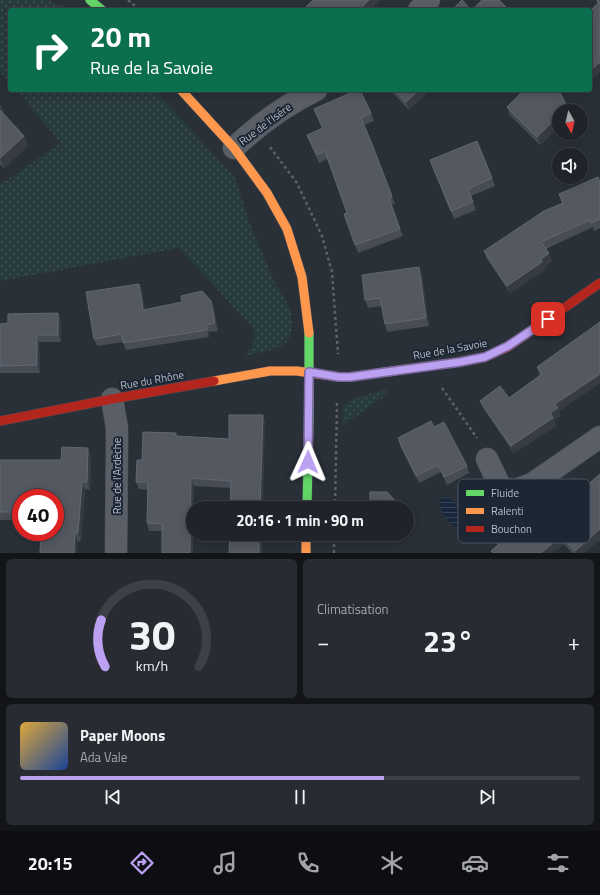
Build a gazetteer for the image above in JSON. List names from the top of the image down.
{
  "streets": {
    "street": [
      "Rue de l'Isére",
      "Rue de la Savoie",
      "Rue du Rhône",
      "Rue de l'Ardêche"
    ]
  },
  "crossings": [
    ["Rue de la Savoie", "Rue du Rhône"],
    ["Rue du Rhône", "Rue de l'Ardêche"]
  ],
  "legend": ["Fluide", "Ralenti", "Bouchon"],
  "north": "bottom",
  "page": {
    "turn": ["20 m", "Rue de la Savoie"],
    "limit": "40",
    "trip": "20:16 · 1 min · 90 m",
    "tile": "Climatisation",
    "heat": ["−", "23°", "+"],
    "song": ["Paper Moons", "Ada Vale"],
    "tabs": "20:15",
    "gauge": ["30", "km/h"]
  }
}
